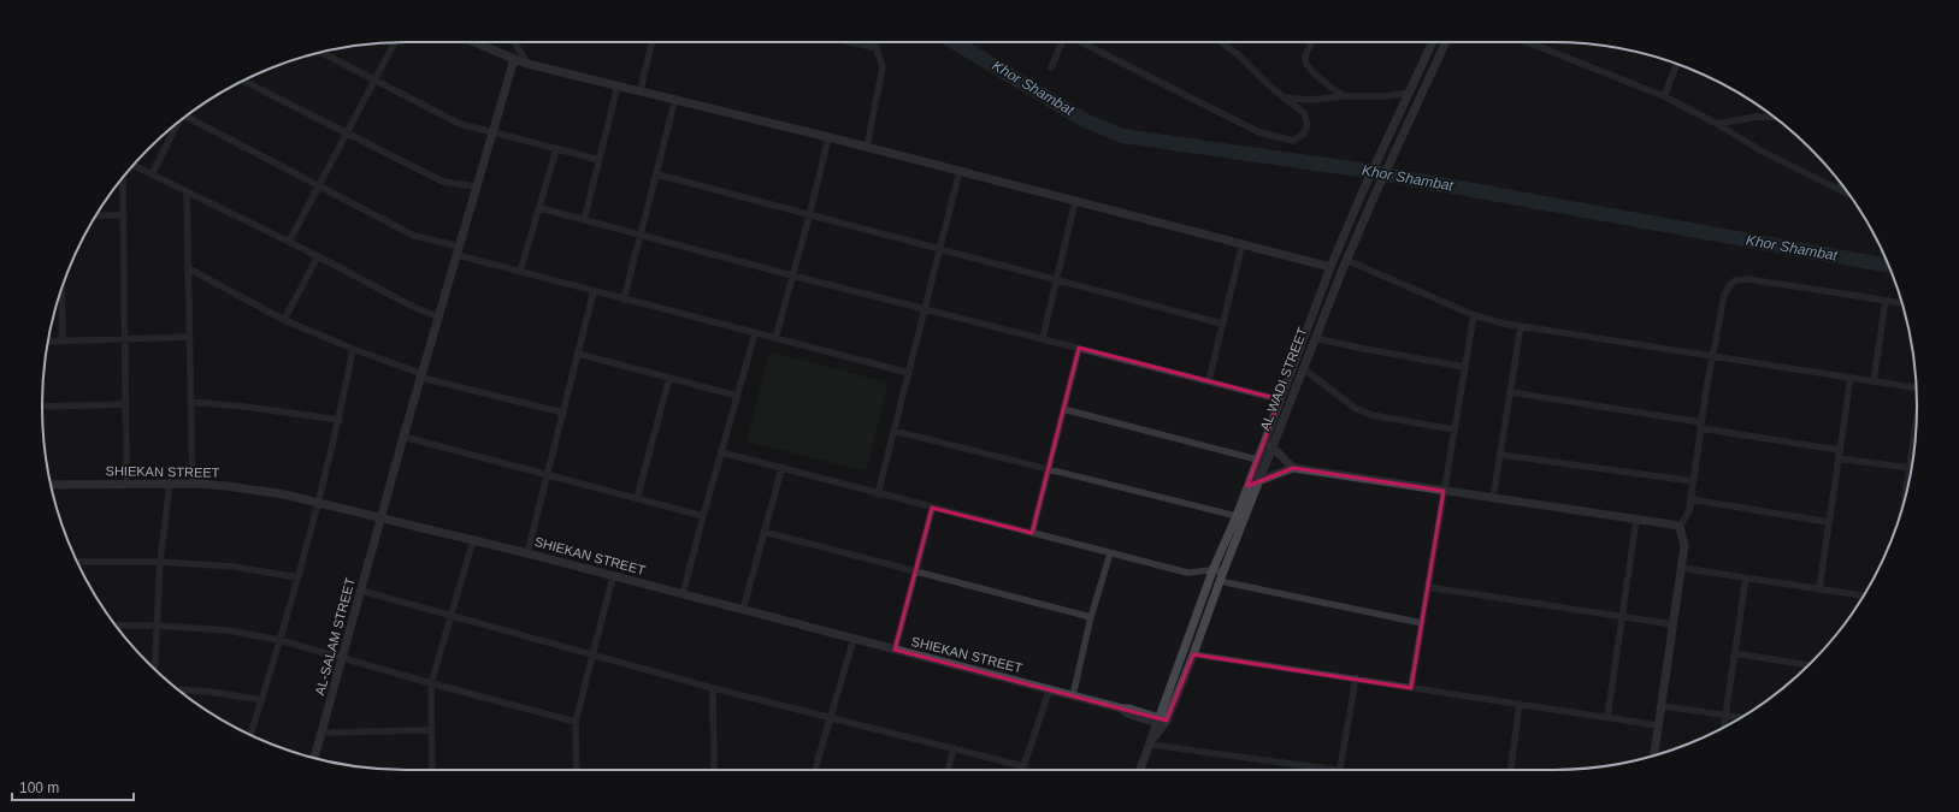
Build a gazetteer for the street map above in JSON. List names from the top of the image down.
{
  "streets": {
    "street": ["AL WADI STREET", "SHIEKAN STREET", "AL-SALAM STREET"]
  },
  "crossings": [
    ["AL WADI STREET", "SHIEKAN STREET"],
    ["SHIEKAN STREET", "AL-SALAM STREET"]
  ],
  "water": ["Khor Shambat"],
  "scale_bar": "100 m"
}
